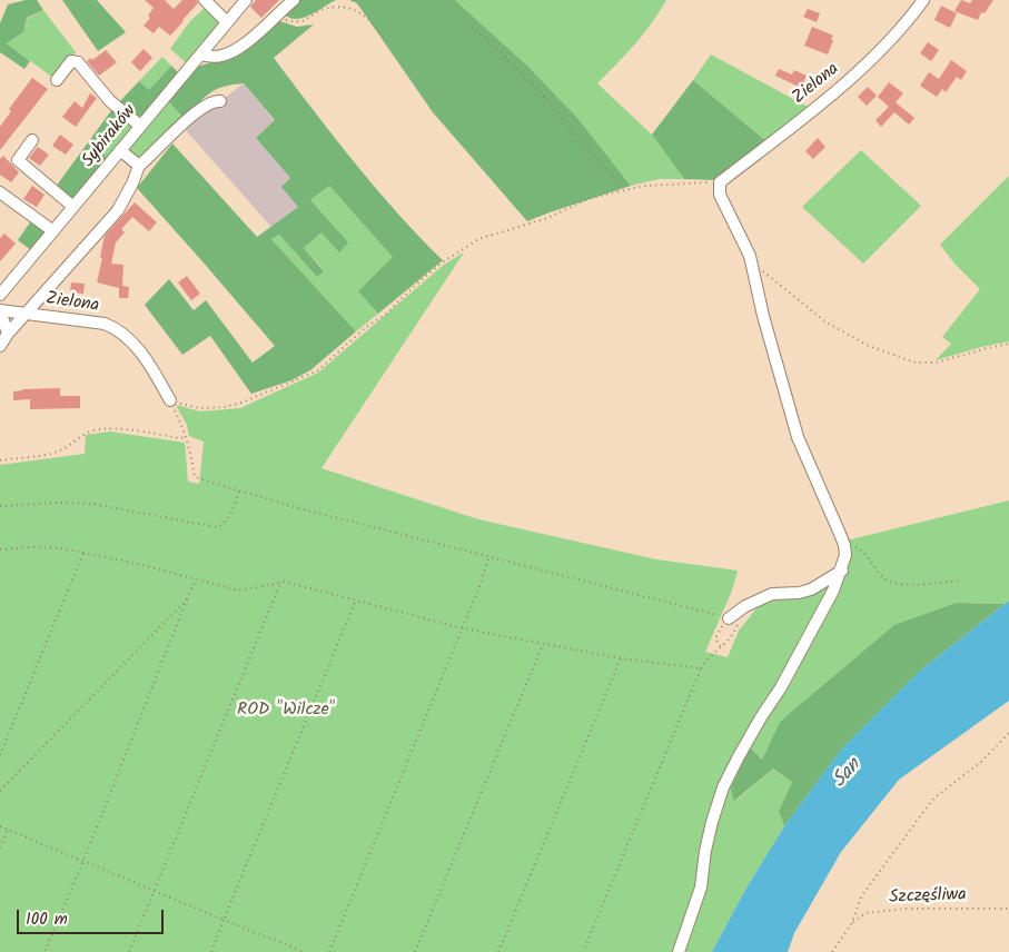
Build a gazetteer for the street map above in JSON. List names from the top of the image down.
{
  "streets": {
    "street": ["Zielona", "Sybiraków"],
    "path": ["Szczęśliwa"]
  },
  "water": ["San"],
  "parks": ["ROD \"Wilcze\""],
  "scale_bar": "100 m"
}
